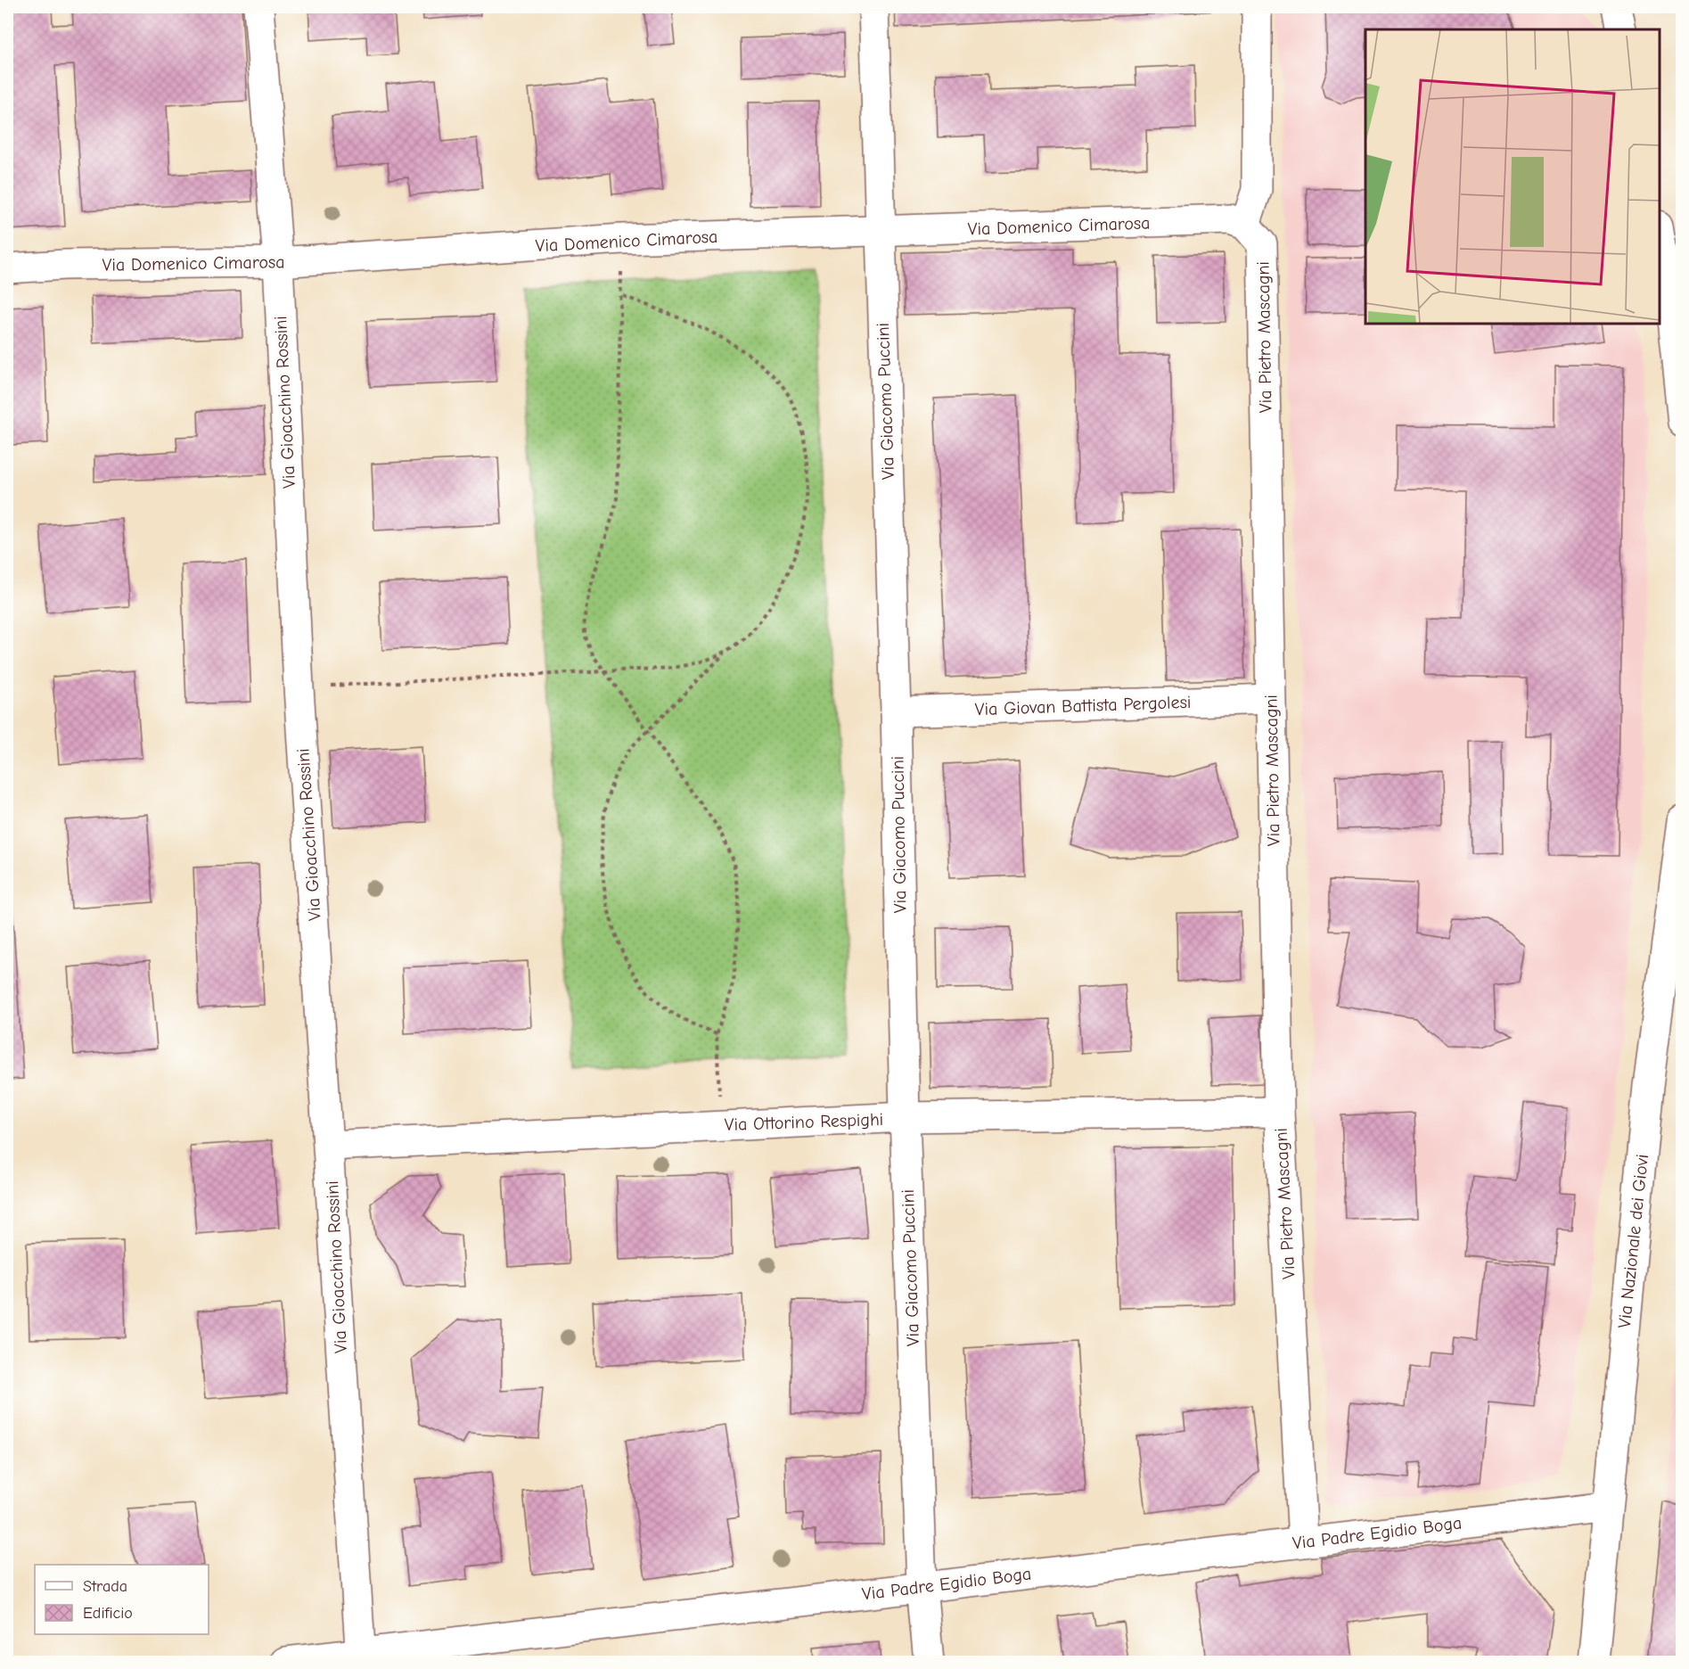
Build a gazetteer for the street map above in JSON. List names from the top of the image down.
{
  "streets": {
    "street": [
      "Via Domenico Cimarosa",
      "Via Pietro Mascagni",
      "Via Giacomo Puccini",
      "Via Gioacchino Rossini",
      "Via Giovan Battista Pergolesi",
      "Via Ottorino Respighi",
      "Via Nazionale dei Giovi",
      "Via Padre Egidio Boga"
    ]
  },
  "crossings": [
    ["Via Domenico Cimarosa", "Via Pietro Mascagni"],
    ["Via Domenico Cimarosa", "Via Giacomo Puccini"],
    ["Via Domenico Cimarosa", "Via Gioacchino Rossini"],
    ["Via Pietro Mascagni", "Via Giovan Battista Pergolesi"],
    ["Via Pietro Mascagni", "Via Ottorino Respighi"],
    ["Via Pietro Mascagni", "Via Padre Egidio Boga"],
    ["Via Giacomo Puccini", "Via Giovan Battista Pergolesi"],
    ["Via Giacomo Puccini", "Via Ottorino Respighi"],
    ["Via Giacomo Puccini", "Via Padre Egidio Boga"],
    ["Via Gioacchino Rossini", "Via Ottorino Respighi"],
    ["Via Gioacchino Rossini", "Via Padre Egidio Boga"],
    ["Via Nazionale dei Giovi", "Via Padre Egidio Boga"]
  ],
  "legend": ["Strada", "Edificio"]
}
